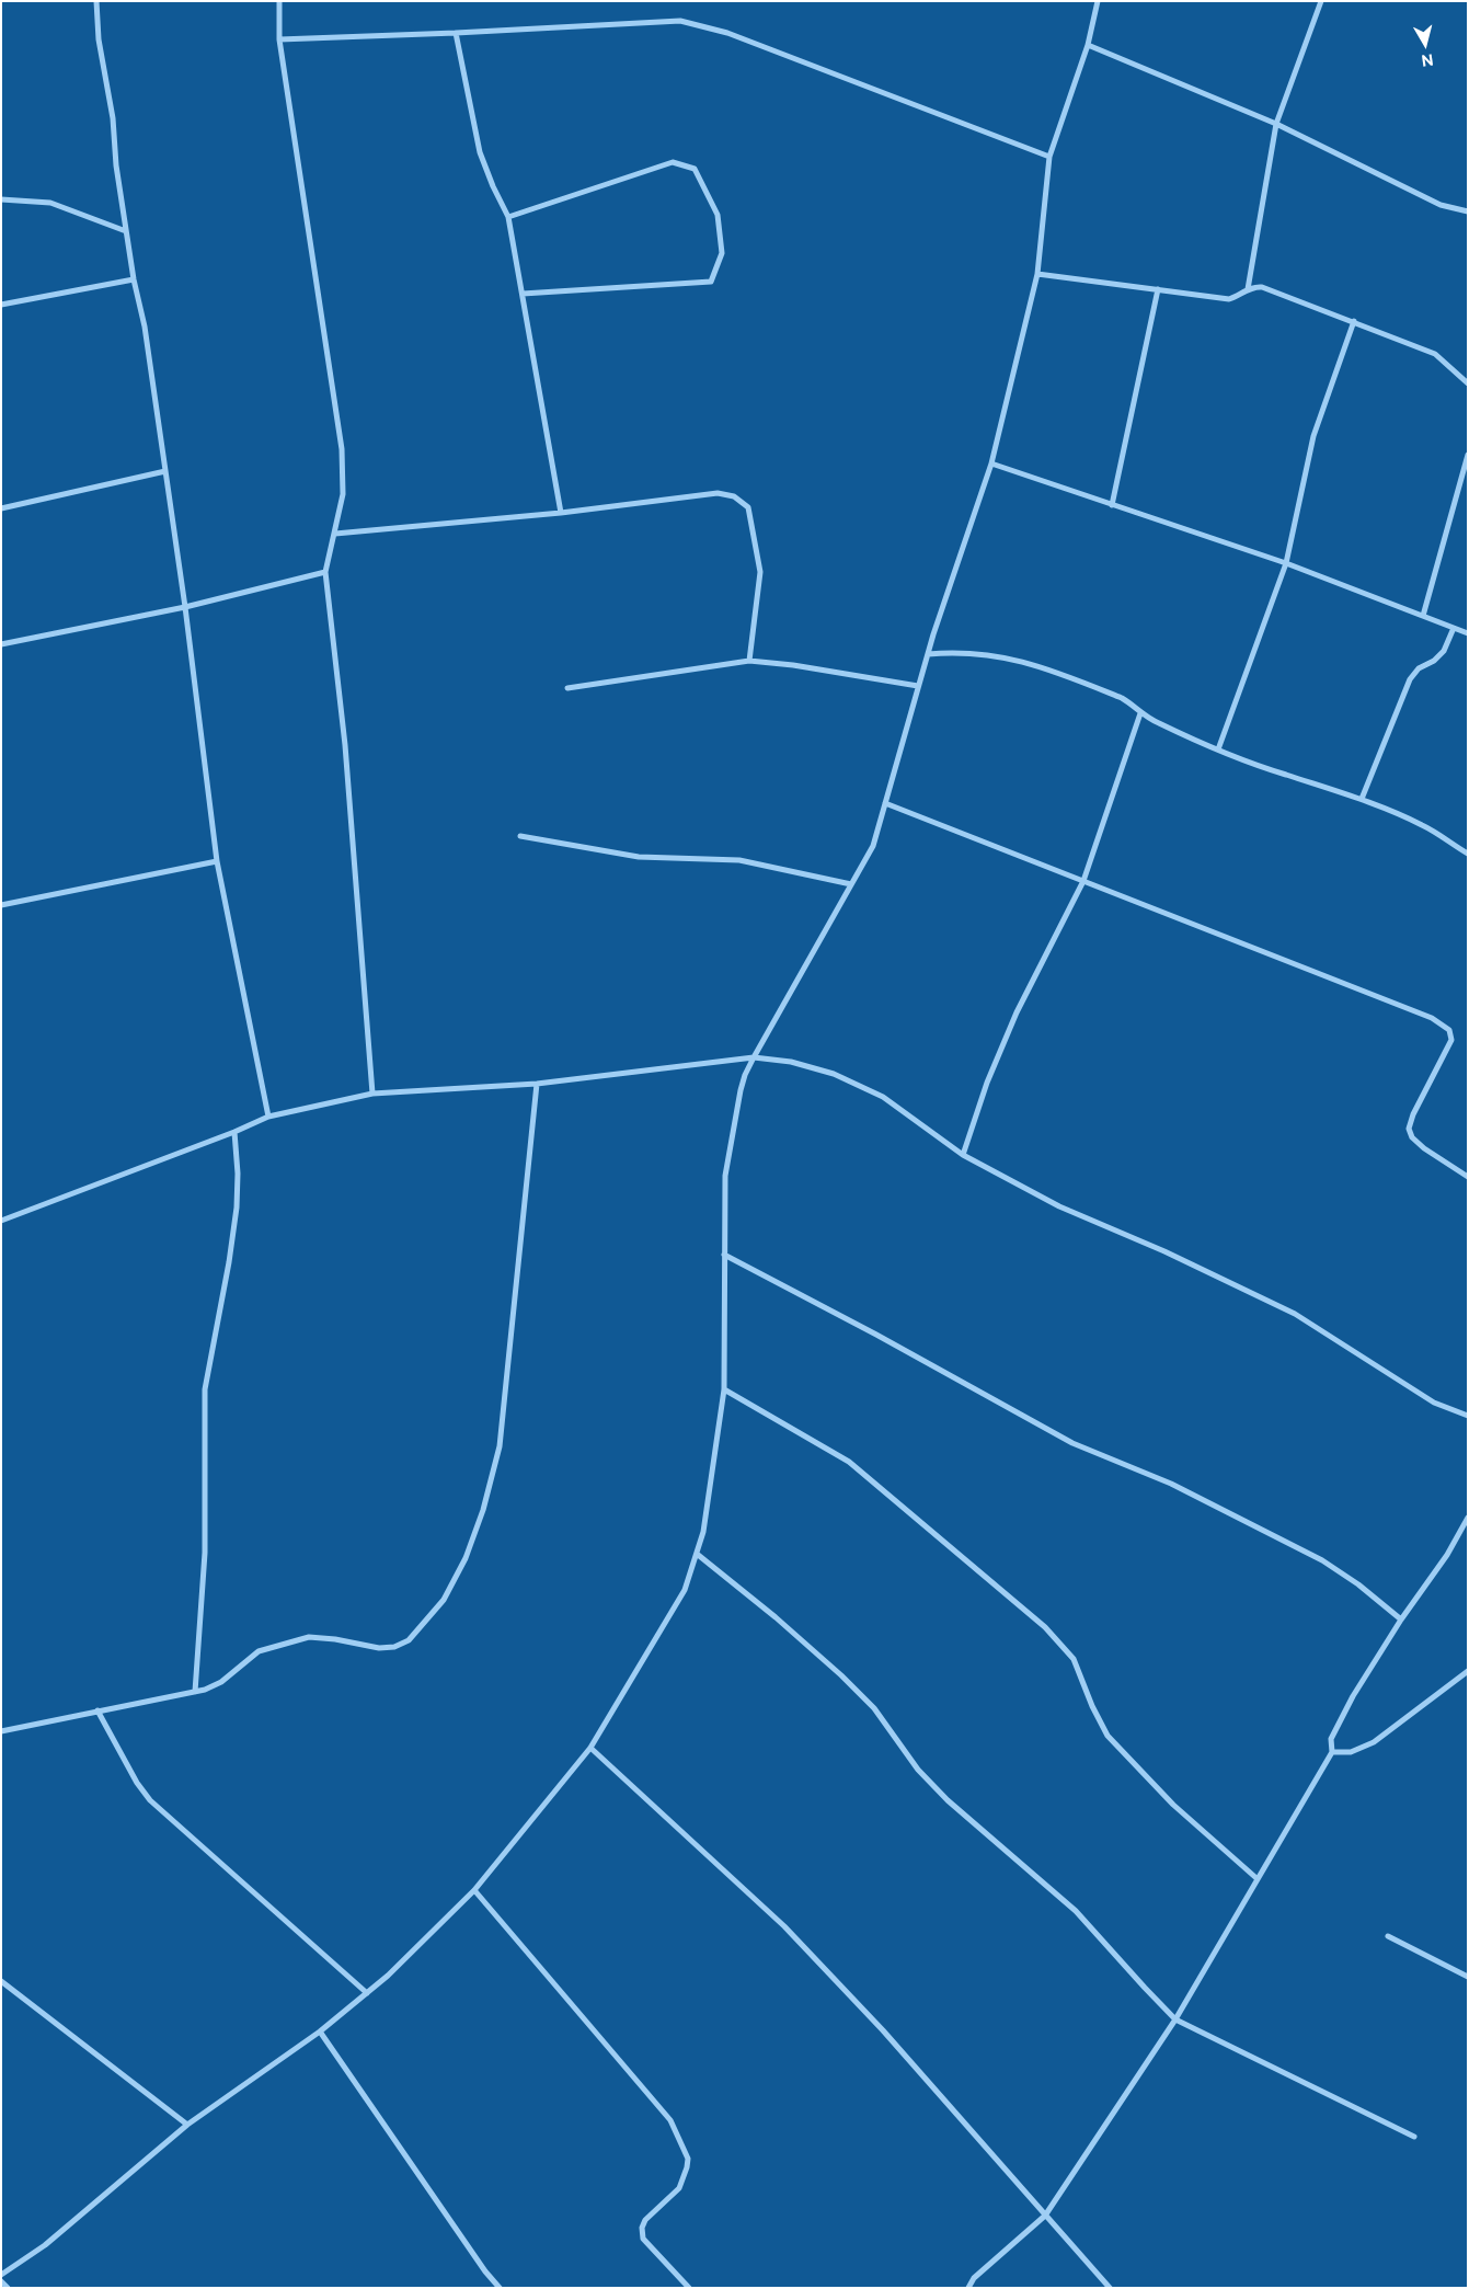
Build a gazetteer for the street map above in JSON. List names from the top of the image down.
{
  "north": "bottom"
}
